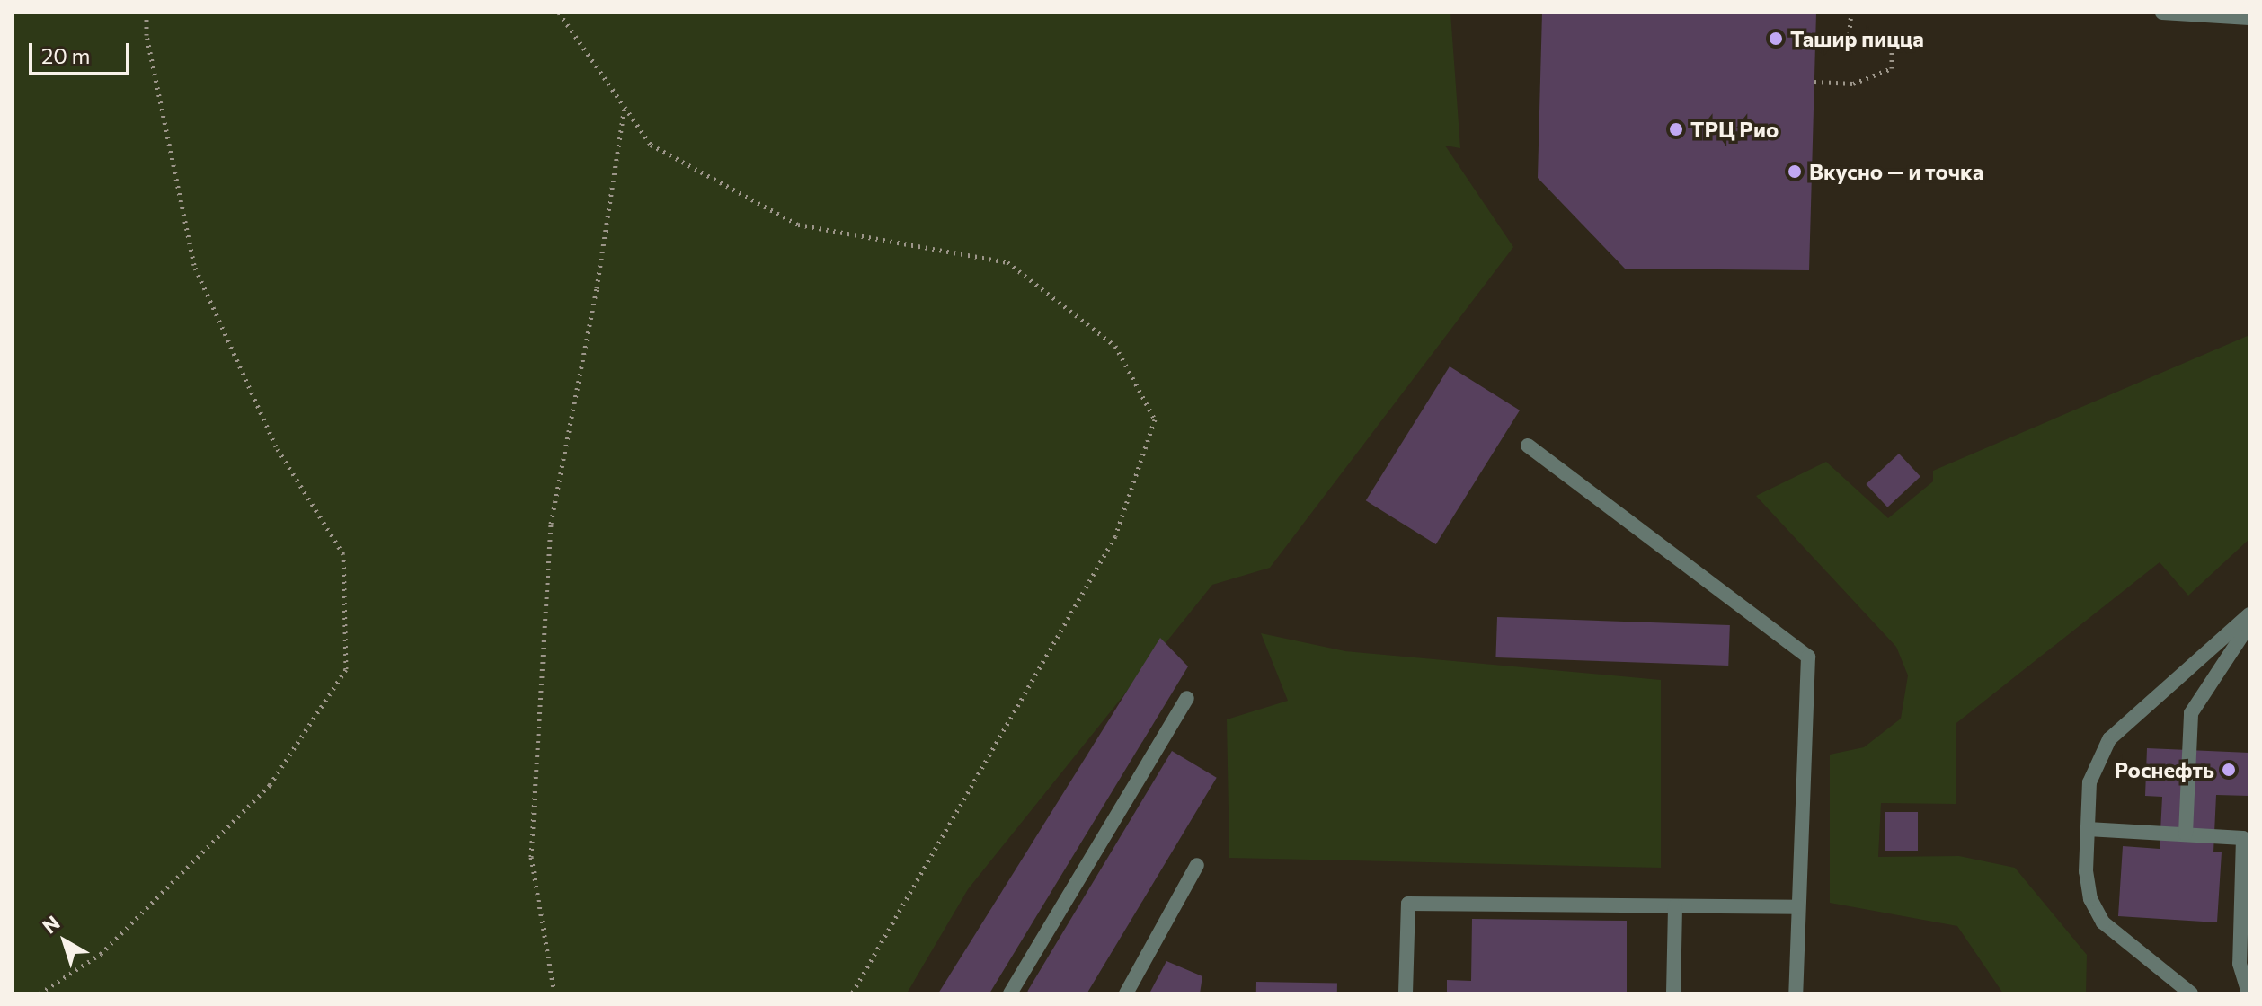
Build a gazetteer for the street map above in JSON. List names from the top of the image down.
{
  "places": [
    "Ташир пицца",
    "ТРЦ Рио",
    "Вкусно — и точка",
    "Роснефть"
  ],
  "scale_bar": "20 m",
  "north": "top left"
}
